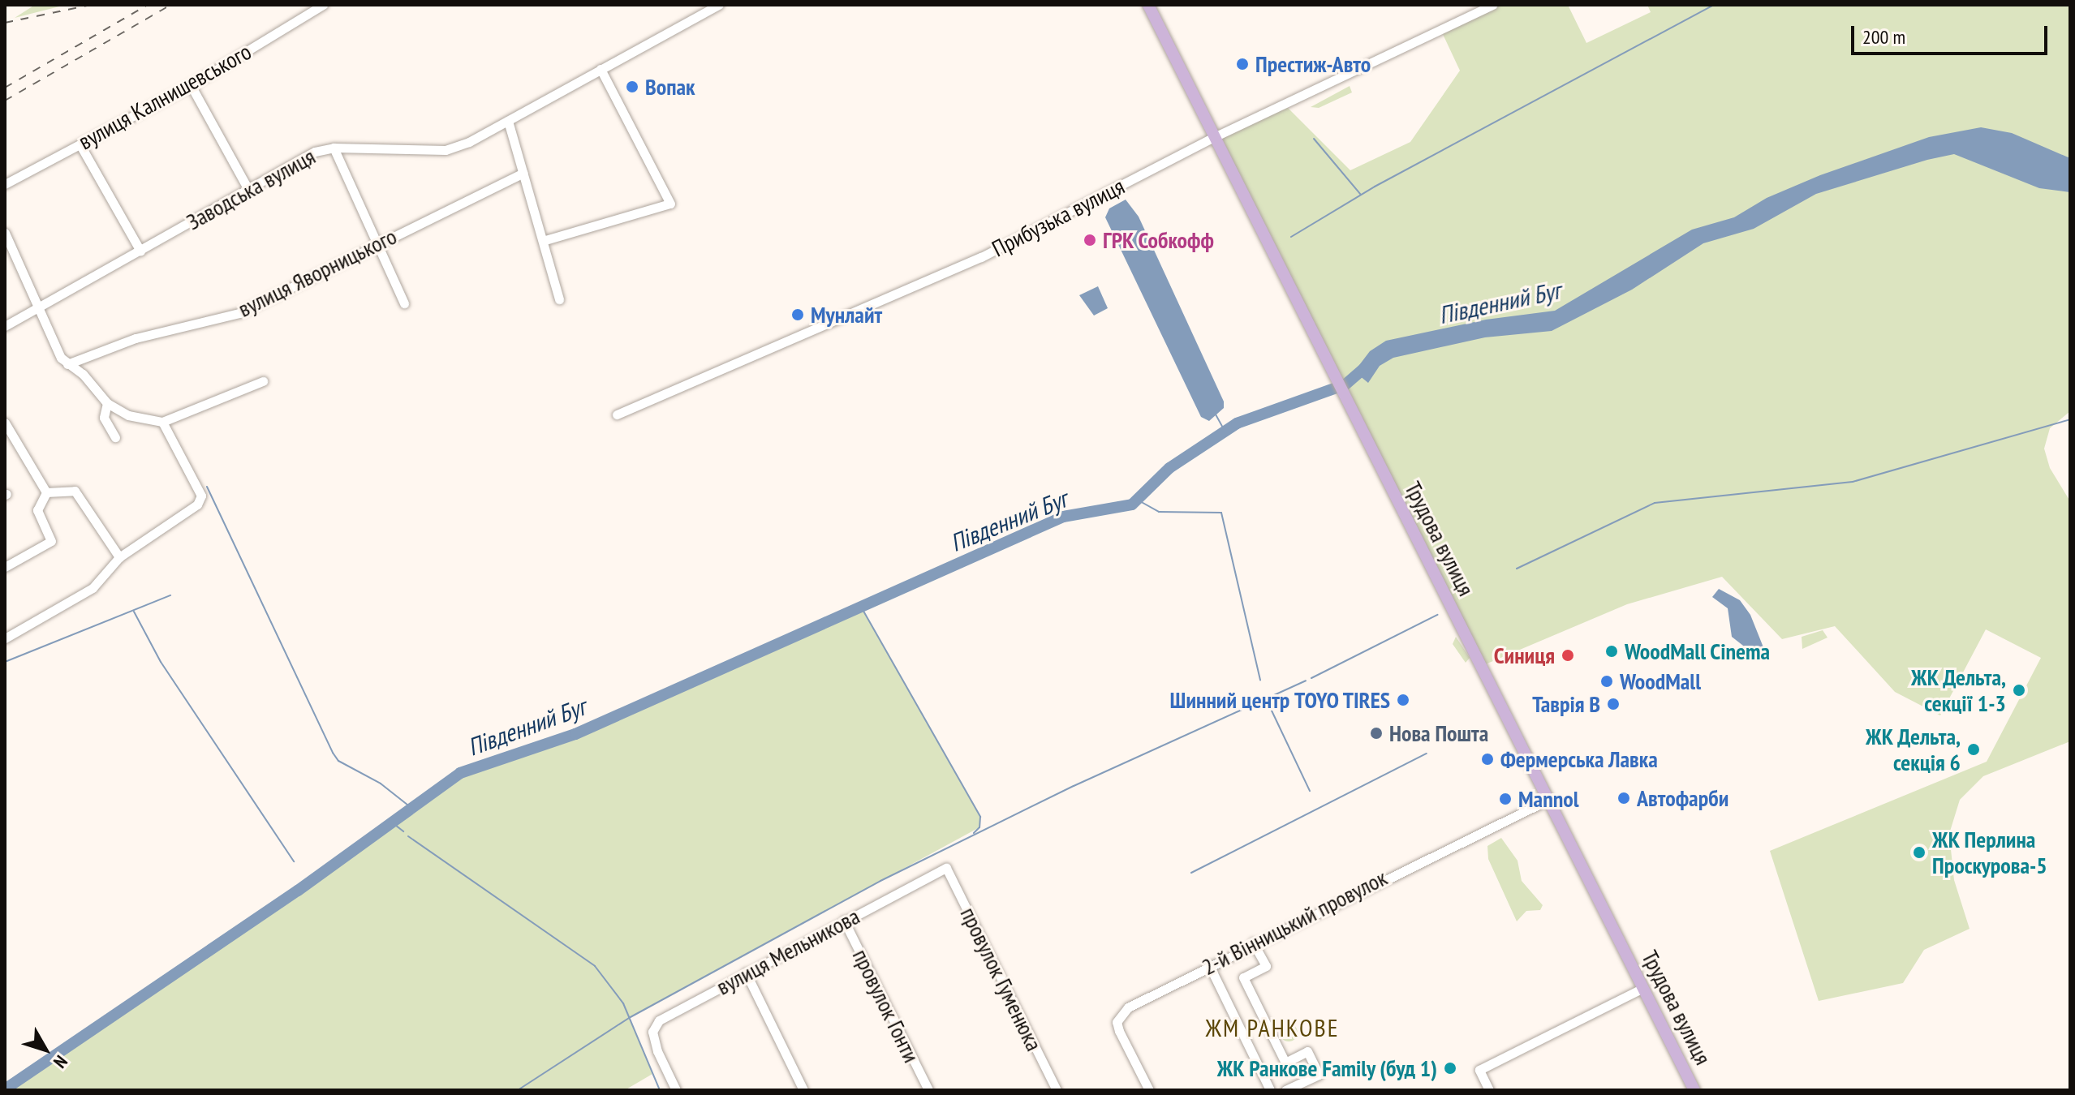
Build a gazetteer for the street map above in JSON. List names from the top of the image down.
{
  "streets": {
    "main road": ["Трудова вулиця"],
    "street": [
      "вулиця Калнишевського",
      "Заводська вулиця",
      "Прибузька вулиця",
      "вулиця Яворницького",
      "2-й Вінницький провулок",
      "вулиця Мельникова",
      "провулок Гуменюка",
      "провулок Гонти"
    ]
  },
  "crossings": [
    ["Прибузька вулиця", "Трудова вулиця"],
    ["Трудова вулиця", "2-й Вінницький провулок"],
    ["вулиця Мельникова", "провулок Гуменюка"],
    ["вулиця Мельникова", "провулок Гонти"]
  ],
  "districts": ["ЖМ РАНКОВЕ"],
  "water": ["Південний Буг"],
  "places": [
    "Престиж-Авто",
    "Вопак",
    "ГРК Собкофф",
    "Мунлайт",
    "WoodMall Cinema",
    "Синиця",
    "WoodMall",
    "ЖК Дельта, секції 1-3",
    "Шинний центр TOYO TIRES",
    "Таврія В",
    "Нова Пошта",
    "ЖК Дельта, секція 6",
    "Фермерська Лавка",
    "Автофарби",
    "Mannol",
    "ЖК Перлина Проскурова-5",
    "ЖК Ранкове Family (буд 1)"
  ],
  "scale_bar": "200 m",
  "north": "bottom right"
}
